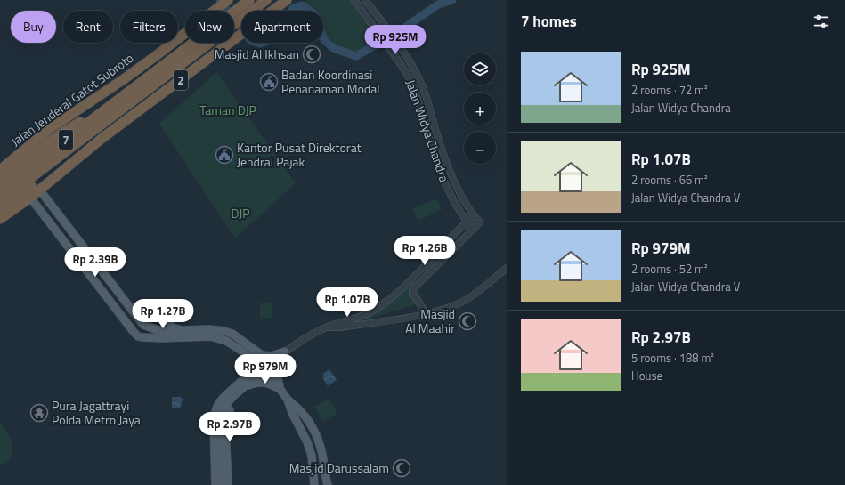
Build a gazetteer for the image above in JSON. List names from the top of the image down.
{
  "streets": {
    "highway": ["2", "Jalan Jenderal Gatot Subroto", "7"],
    "street": ["Jalan Widya Chandra"]
  },
  "parks": ["Taman DJP", "DJP"],
  "places": {
    "mosque": ["Masjid Al Ikhsan", "Masjid Al Maahir", "Masjid Darussalam"],
    "public building": ["Badan Koordinasi Penanaman Modal", "Kantor Pusat Direktorat Jendral Pajak"],
    "temple": ["Pura Jagattrayi Polda Metro Jaya"]
  },
  "page": {
    "heading": "7 homes",
    "chip": [
      "Buy",
      "Rent",
      "Filters",
      "New",
      "Apartment"
    ],
    "price": [
      "Rp 925M",
      "Rp 1.26B",
      "Rp 2.39B",
      "Rp 1.07B",
      "Rp 1.27B",
      "Rp 979M",
      "Rp 2.97B"
    ],
    "list": [
      {
        "name": "Rp 925M",
        "note": "2 rooms · 72 m² · Jalan Widya Chandra"
      },
      {
        "name": "Rp 1.07B",
        "note": "2 rooms · 66 m² · Jalan Widya Chandra V"
      },
      {
        "name": "Rp 979M",
        "note": "2 rooms · 52 m² · Jalan Widya Chandra V"
      },
      {
        "name": "Rp 2.97B",
        "note": "5 rooms · 188 m² · House"
      }
    ],
    "map_buttons": ["+", "−"]
  }
}
